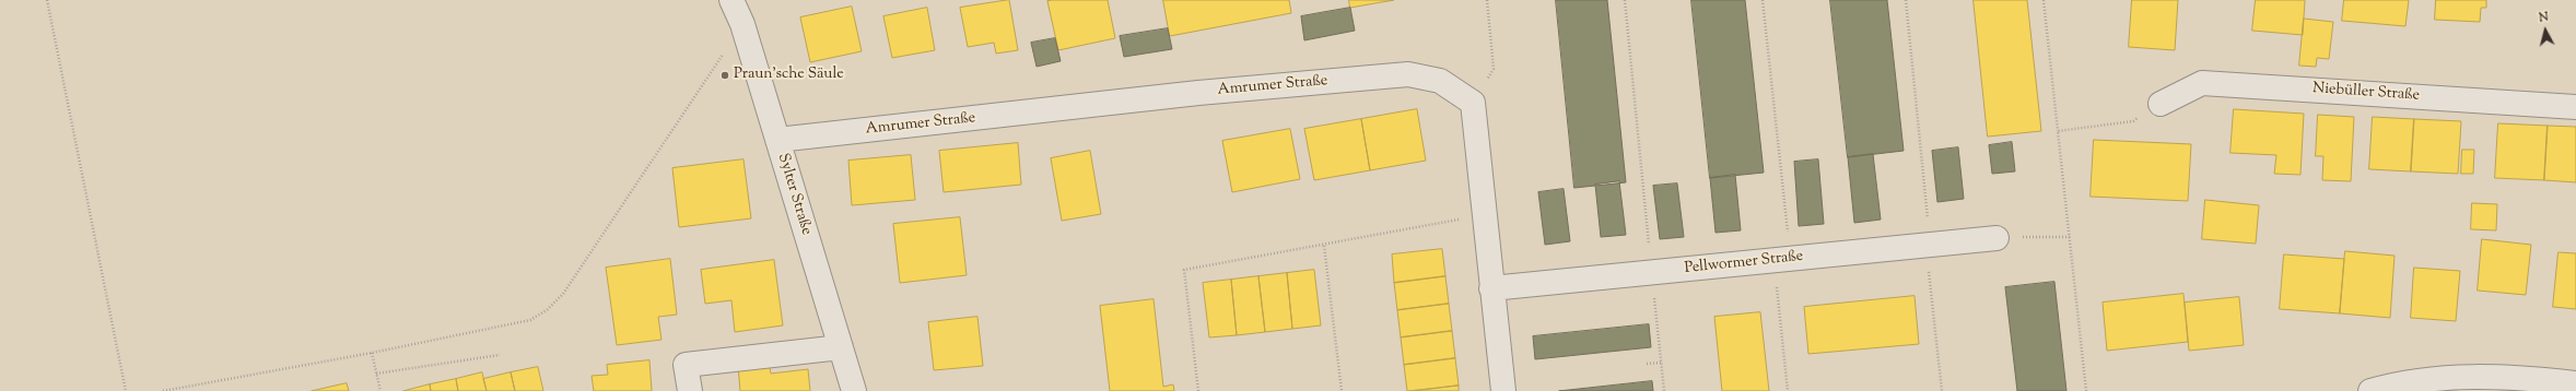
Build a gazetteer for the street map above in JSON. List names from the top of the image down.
{
  "streets": {
    "street": [
      "Amrumer Straße",
      "Niebüller Straße",
      "Sylter Straße",
      "Pellwormer Straße"
    ]
  },
  "crossings": [
    ["Amrumer Straße", "Sylter Straße"]
  ],
  "places": ["Praun’sche Säule"],
  "north": "top"
}
